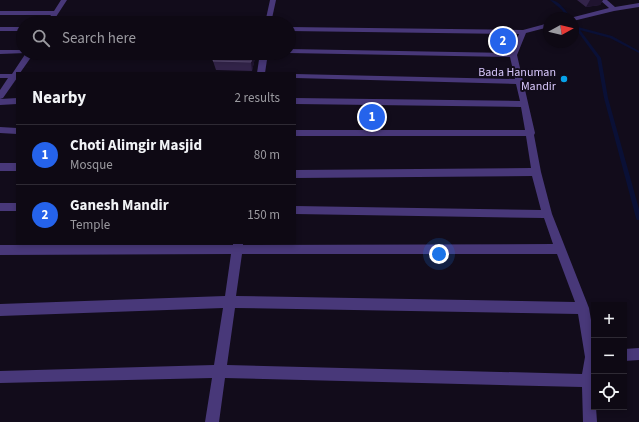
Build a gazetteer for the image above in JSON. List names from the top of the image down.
{
  "places": ["Bada Hanuman Mandir"],
  "north": "right",
  "page": {
    "search": "Search here",
    "pins": ["2", "1"],
    "heading": ["Nearby", "2 results"],
    "list": [
      {
        "mark": "1",
        "name": "Choti Alimgir Masjid",
        "note": "Mosque",
        "value": "80 m"
      },
      {
        "mark": "2",
        "name": "Ganesh Mandir",
        "note": "Temple",
        "value": "150 m"
      }
    ],
    "map_buttons": ["+", "−"]
  }
}
